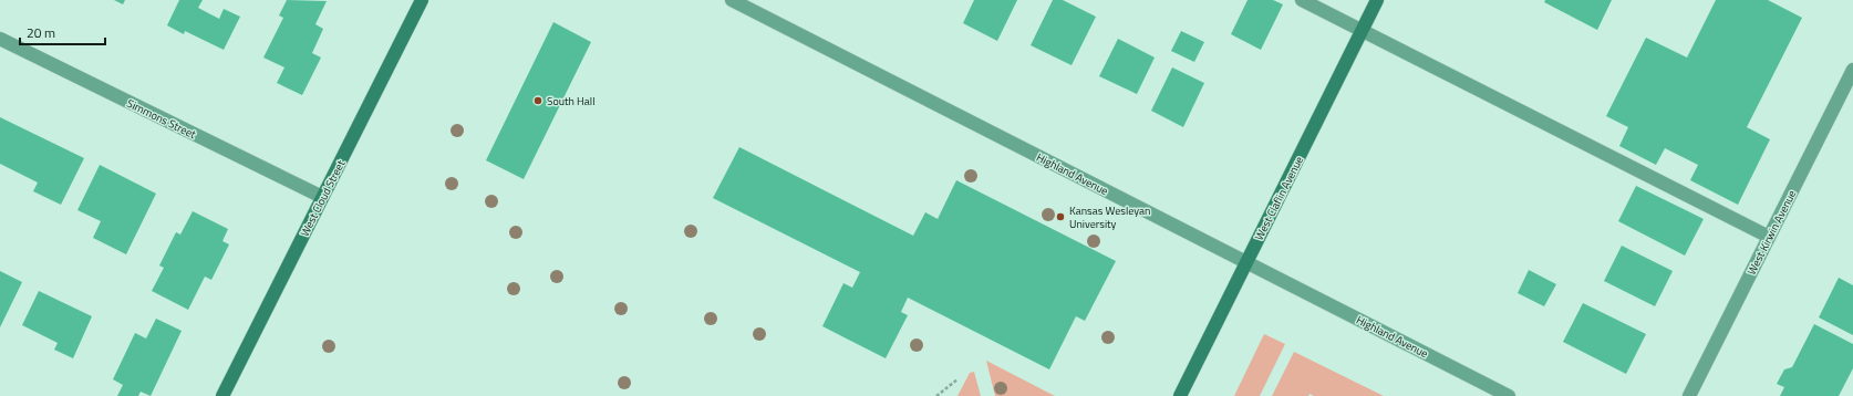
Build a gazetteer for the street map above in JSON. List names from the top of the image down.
{
  "streets": {
    "main road": ["West Cloud Street", "West Claflin Avenue"],
    "street": ["Simmons Street", "Highland Avenue", "West Kirwin Avenue"]
  },
  "crossings": [
    ["Simmons Street", "West Cloud Street"],
    ["Highland Avenue", "West Claflin Avenue"]
  ],
  "places": ["South Hall", "Kansas Wesleyan University"],
  "scale_bar": "20 m"
}
